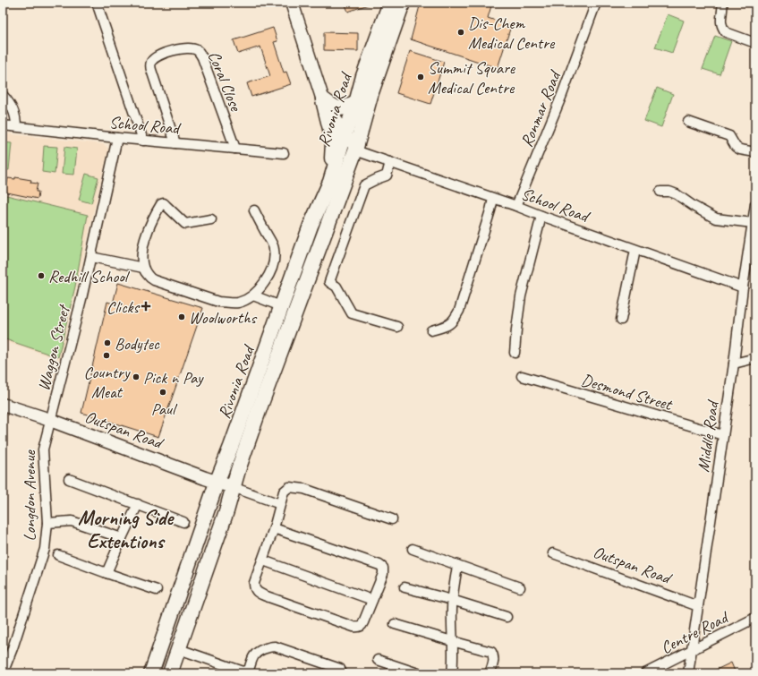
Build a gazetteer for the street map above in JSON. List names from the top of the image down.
{
  "streets": {
    "main road": ["Rivonia Road"],
    "street": [
      "Coral Close",
      "Ronmar Road",
      "School Road",
      "Waggon Street",
      "Desmond Street",
      "Outspan Road",
      "Middle Road",
      "Longdon Avenue",
      "Centre Road"
    ]
  },
  "crossings": [
    ["Coral Close", "School Road"],
    ["Ronmar Road", "School Road"],
    ["Rivonia Road", "School Road"],
    ["Rivonia Road", "Outspan Road"],
    ["School Road", "Waggon Street"],
    ["School Road", "Middle Road"],
    ["Waggon Street", "Outspan Road"],
    ["Waggon Street", "Longdon Avenue"],
    ["Desmond Street", "Middle Road"],
    ["Outspan Road", "Middle Road"],
    ["Outspan Road", "Longdon Avenue"],
    ["Middle Road", "Centre Road"]
  ],
  "districts": ["Morning Side Extentions"],
  "places": {
    "other": [
      "Dis-Chem Medical Centre",
      "Summit Square Medical Centre",
      "Redhill School",
      "Woolworths",
      "Bodytec",
      "Country Meat",
      "Pick n Pay",
      "Paul"
    ],
    "health": ["Clicks"]
  }
}
